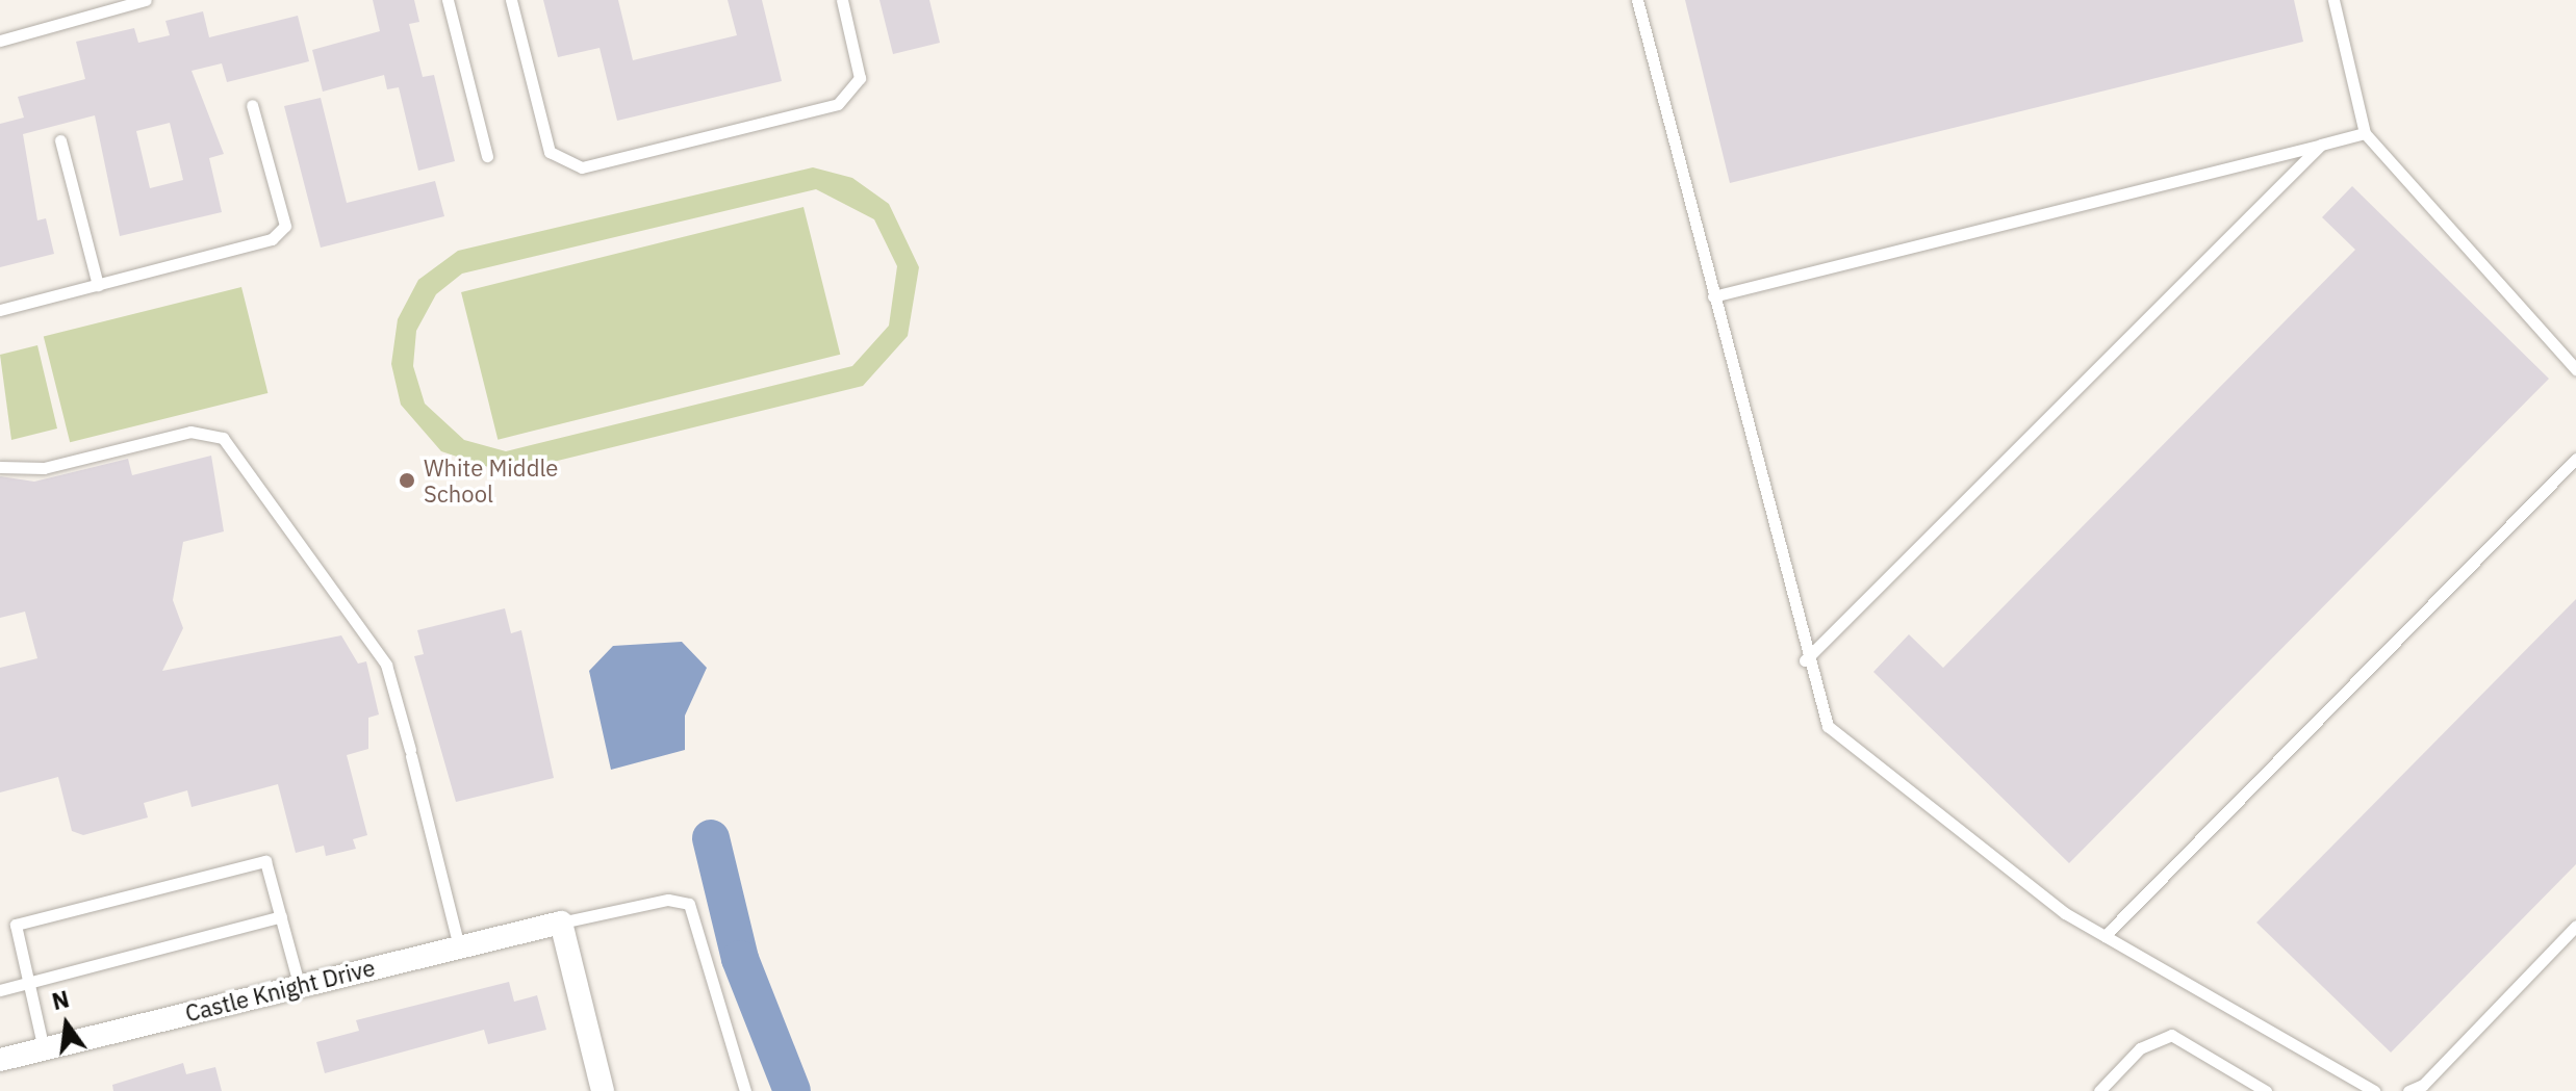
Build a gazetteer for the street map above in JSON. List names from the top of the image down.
{
  "streets": {
    "street": ["Castle Knight Drive"]
  },
  "places": ["White Middle School"],
  "north": "top"
}
